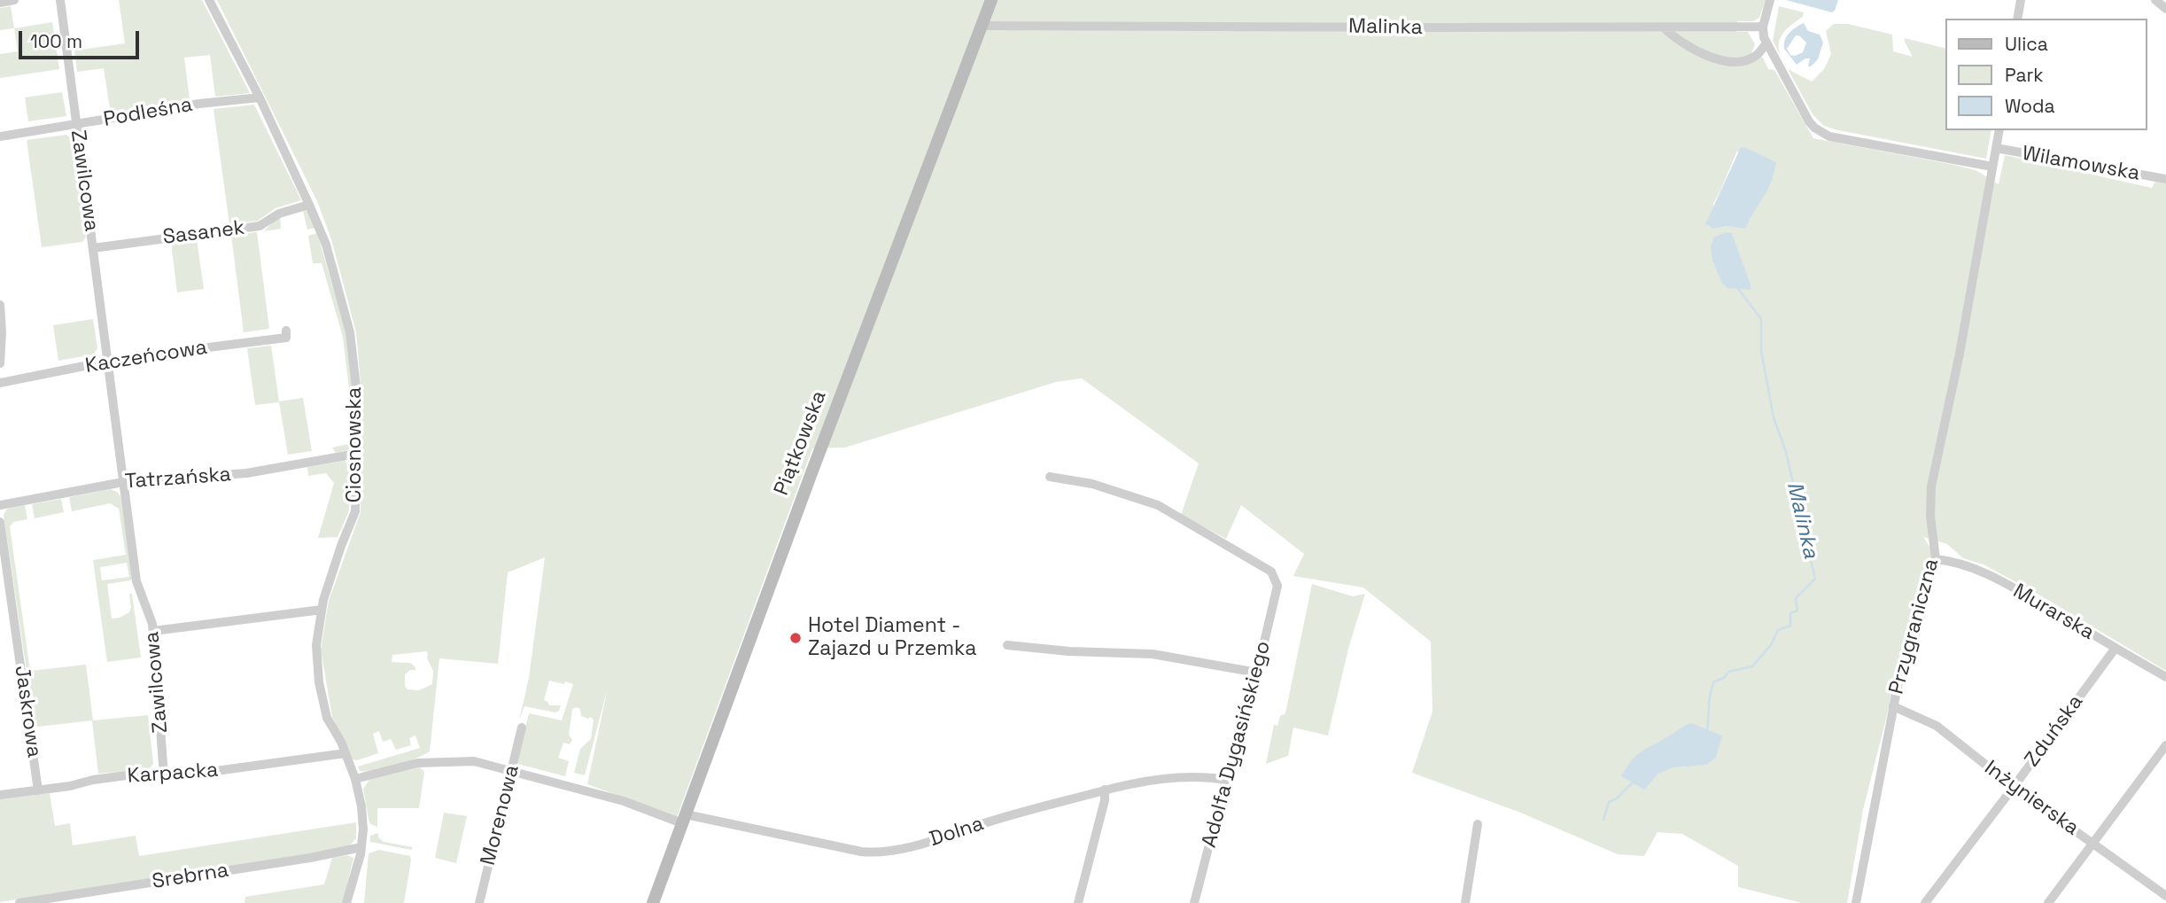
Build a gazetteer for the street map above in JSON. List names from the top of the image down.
{
  "streets": {
    "main road": ["Piątkowska"],
    "street": [
      "Malinka",
      "Podleśna",
      "Wilamowska",
      "Zawilcowa",
      "Sasanek",
      "Kaczeńcowa",
      "Ciosnowska",
      "Tatrzańska",
      "Murarska",
      "Przygraniczna",
      "Jaskrowa",
      "Zduńska",
      "Adolfa Dygasińskiego",
      "Karpacka",
      "Inżynierska",
      "Morenowa",
      "Dolna",
      "Srebrna"
    ]
  },
  "crossings": [
    ["Malinka", "Piątkowska"],
    ["Podleśna", "Zawilcowa"],
    ["Podleśna", "Ciosnowska"],
    ["Wilamowska", "Przygraniczna"],
    ["Zawilcowa", "Sasanek"],
    ["Zawilcowa", "Kaczeńcowa"],
    ["Zawilcowa", "Tatrzańska"],
    ["Zawilcowa", "Karpacka"],
    ["Sasanek", "Ciosnowska"],
    ["Piątkowska", "Dolna"],
    ["Ciosnowska", "Tatrzańska"],
    ["Ciosnowska", "Karpacka"],
    ["Ciosnowska", "Dolna"],
    ["Ciosnowska", "Srebrna"],
    ["Murarska", "Przygraniczna"],
    ["Murarska", "Zduńska"],
    ["Przygraniczna", "Inżynierska"],
    ["Jaskrowa", "Karpacka"],
    ["Zduńska", "Inżynierska"],
    ["Adolfa Dygasińskiego", "Dolna"],
    ["Morenowa", "Dolna"]
  ],
  "water": ["Malinka"],
  "places": ["Hotel Diament - Zajazd u Przemka"],
  "legend": ["Ulica", "Park", "Woda"],
  "scale_bar": "100 m"
}
